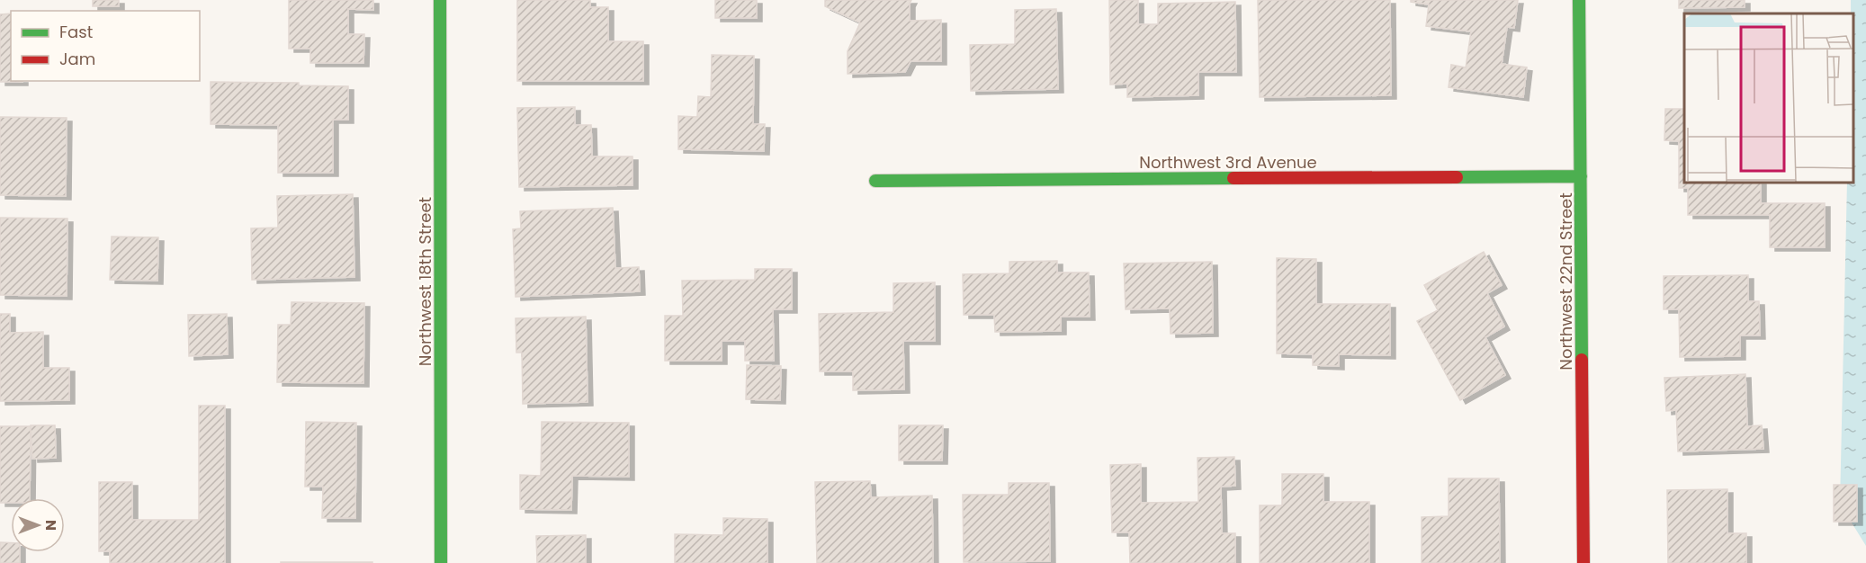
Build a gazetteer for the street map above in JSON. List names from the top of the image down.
{
  "streets": {
    "street": ["Northwest 3rd Avenue", "Northwest 18th Street", "Northwest 22nd Street"]
  },
  "crossings": [
    ["Northwest 3rd Avenue", "Northwest 22nd Street"]
  ],
  "legend": ["Fast", "Jam"],
  "north": "right"
}
